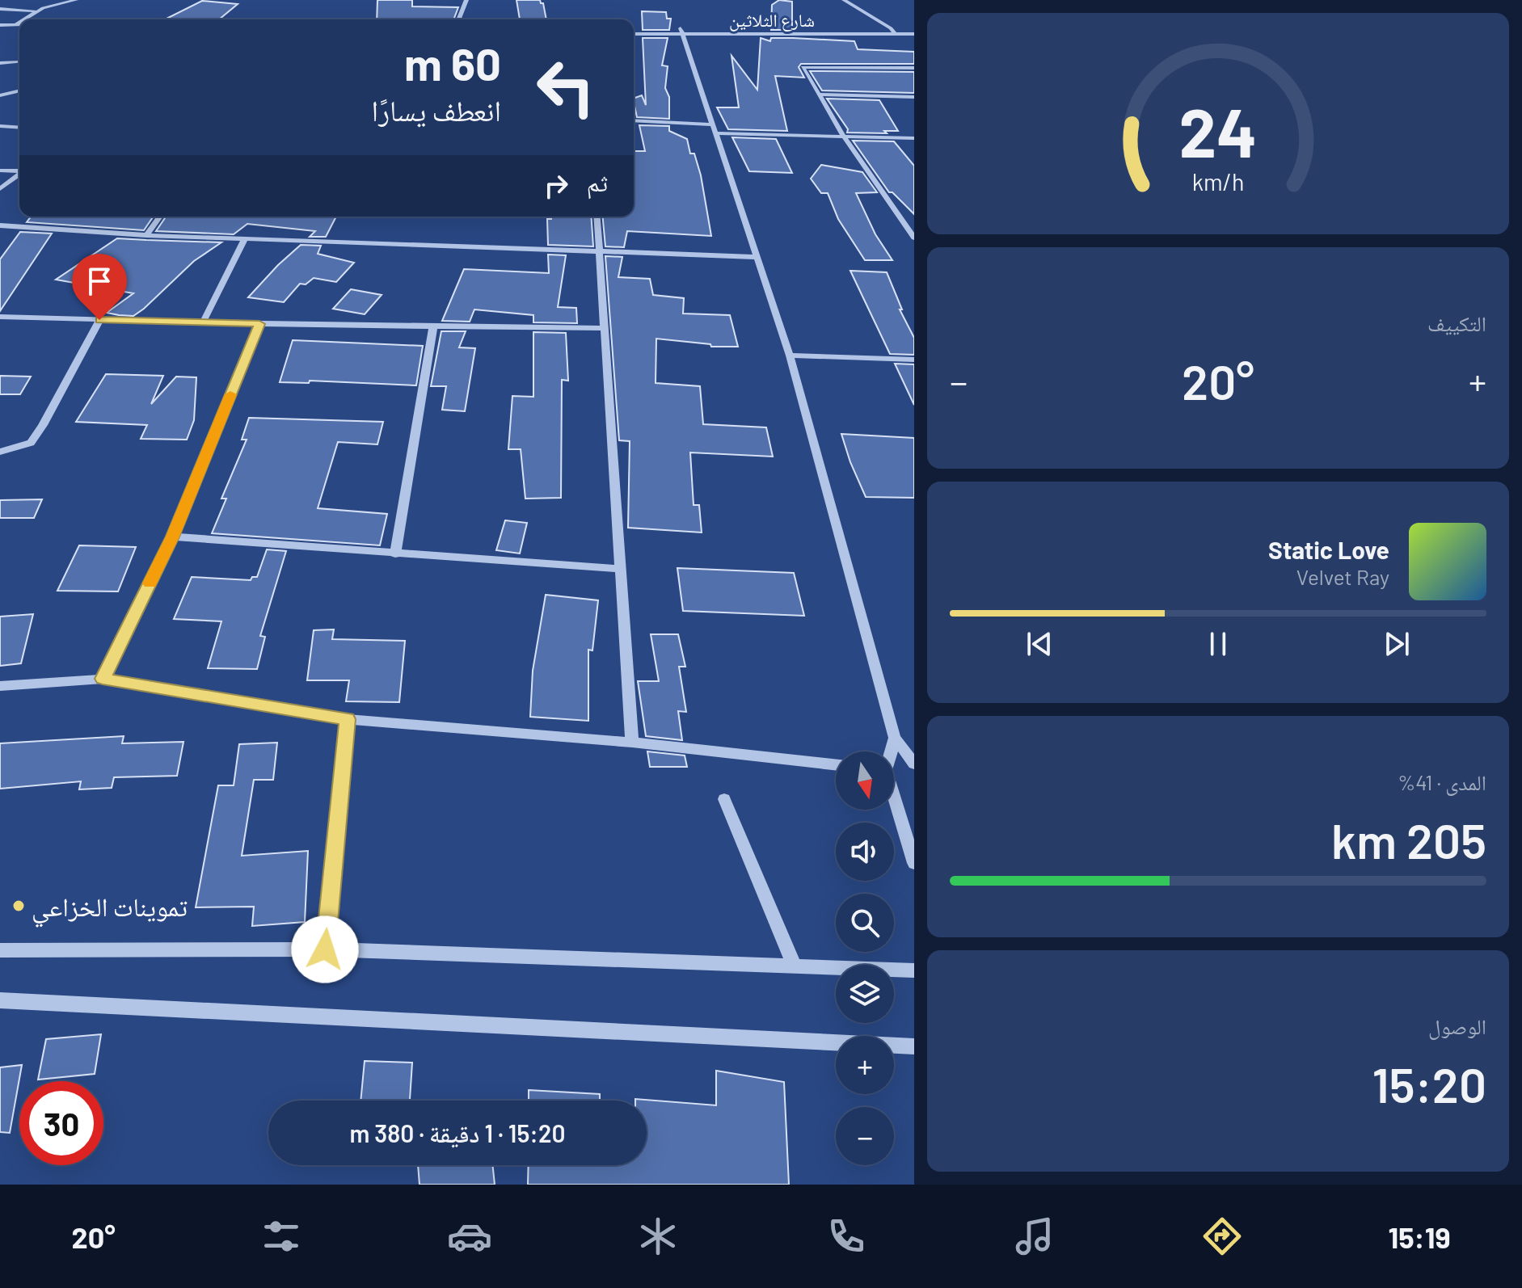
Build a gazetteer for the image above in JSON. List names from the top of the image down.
{
  "streets": {
    "street": ["شارع الثلاثين"]
  },
  "places": ["تموينات الخزاعي"],
  "north": "bottom",
  "page": {
    "turn": ["60 m", "انعطف يسارًا"],
    "then": "ثم",
    "tile": [
      "التكييف",
      ["المدى · 41%", "205 km"],
      ["الوصول", "15:20"]
    ],
    "heat": ["−", "20°", "+"],
    "song": ["Static Love", "Velvet Ray"],
    "map_buttons": ["+", "−"],
    "limit": "30",
    "trip": "15:20 · 1 دقيقة · 380 m",
    "tabs": ["15:19", "20°"],
    "gauge": ["24", "km/h"]
  }
}
